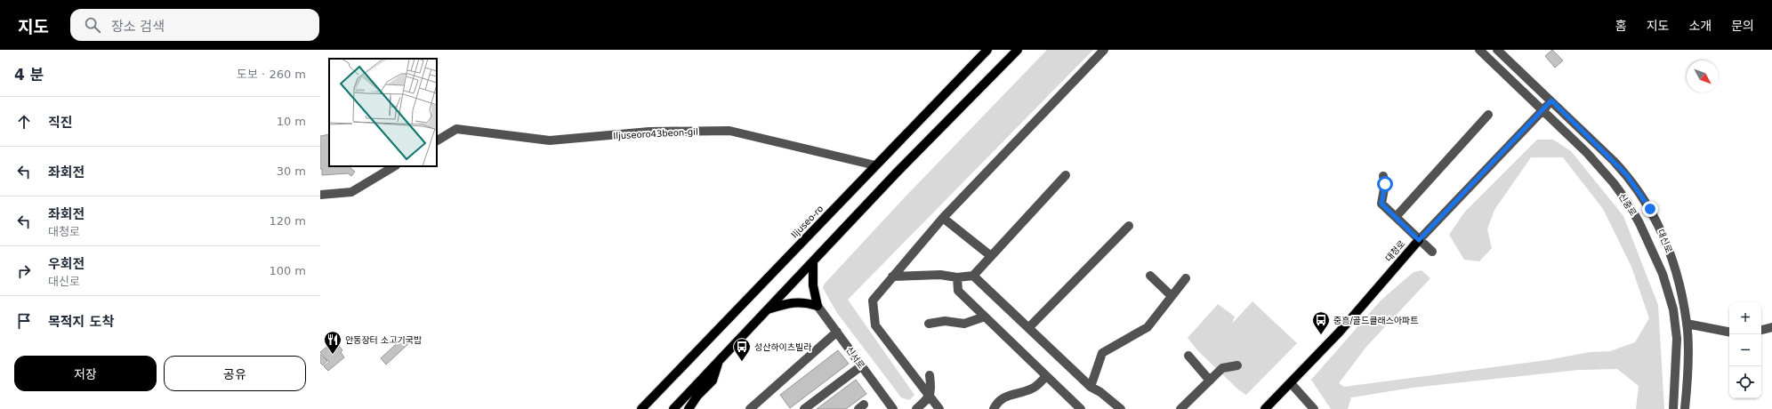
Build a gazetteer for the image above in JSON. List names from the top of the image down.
{
  "streets": {
    "main road": ["Iljuseo-ro", "대청로"],
    "street": [
      "Iljuseoro43beon-gil",
      "신중로",
      "대신로",
      "신서로"
    ]
  },
  "crossings": [
    ["Iljuseoro43beon-gil", "Iljuseo-ro"],
    ["신중로", "대청로"],
    ["대신로", "대청로"]
  ],
  "places": {
    "bus stop": ["중흥/골드클래스아파트", "성산하이츠빌라"],
    "restaurant": ["안동장터 소고기국밥"]
  },
  "north": "bottom right",
  "page": {
    "header": "지도",
    "search": "장소 검색",
    "nav": [
      "홈",
      "지도",
      "소개",
      "문의"
    ],
    "heading": ["4 분", "도보 · 260 m"],
    "list": [
      ["직진", "10 m"],
      ["좌회전", "30 m"],
      ["좌회전", "대청로", "120 m"],
      ["우회전", "대신로", "100 m"],
      "목적지 도착"
    ],
    "map_buttons": ["+", "−"],
    "buttons": ["저장", "공유"]
  }
}
